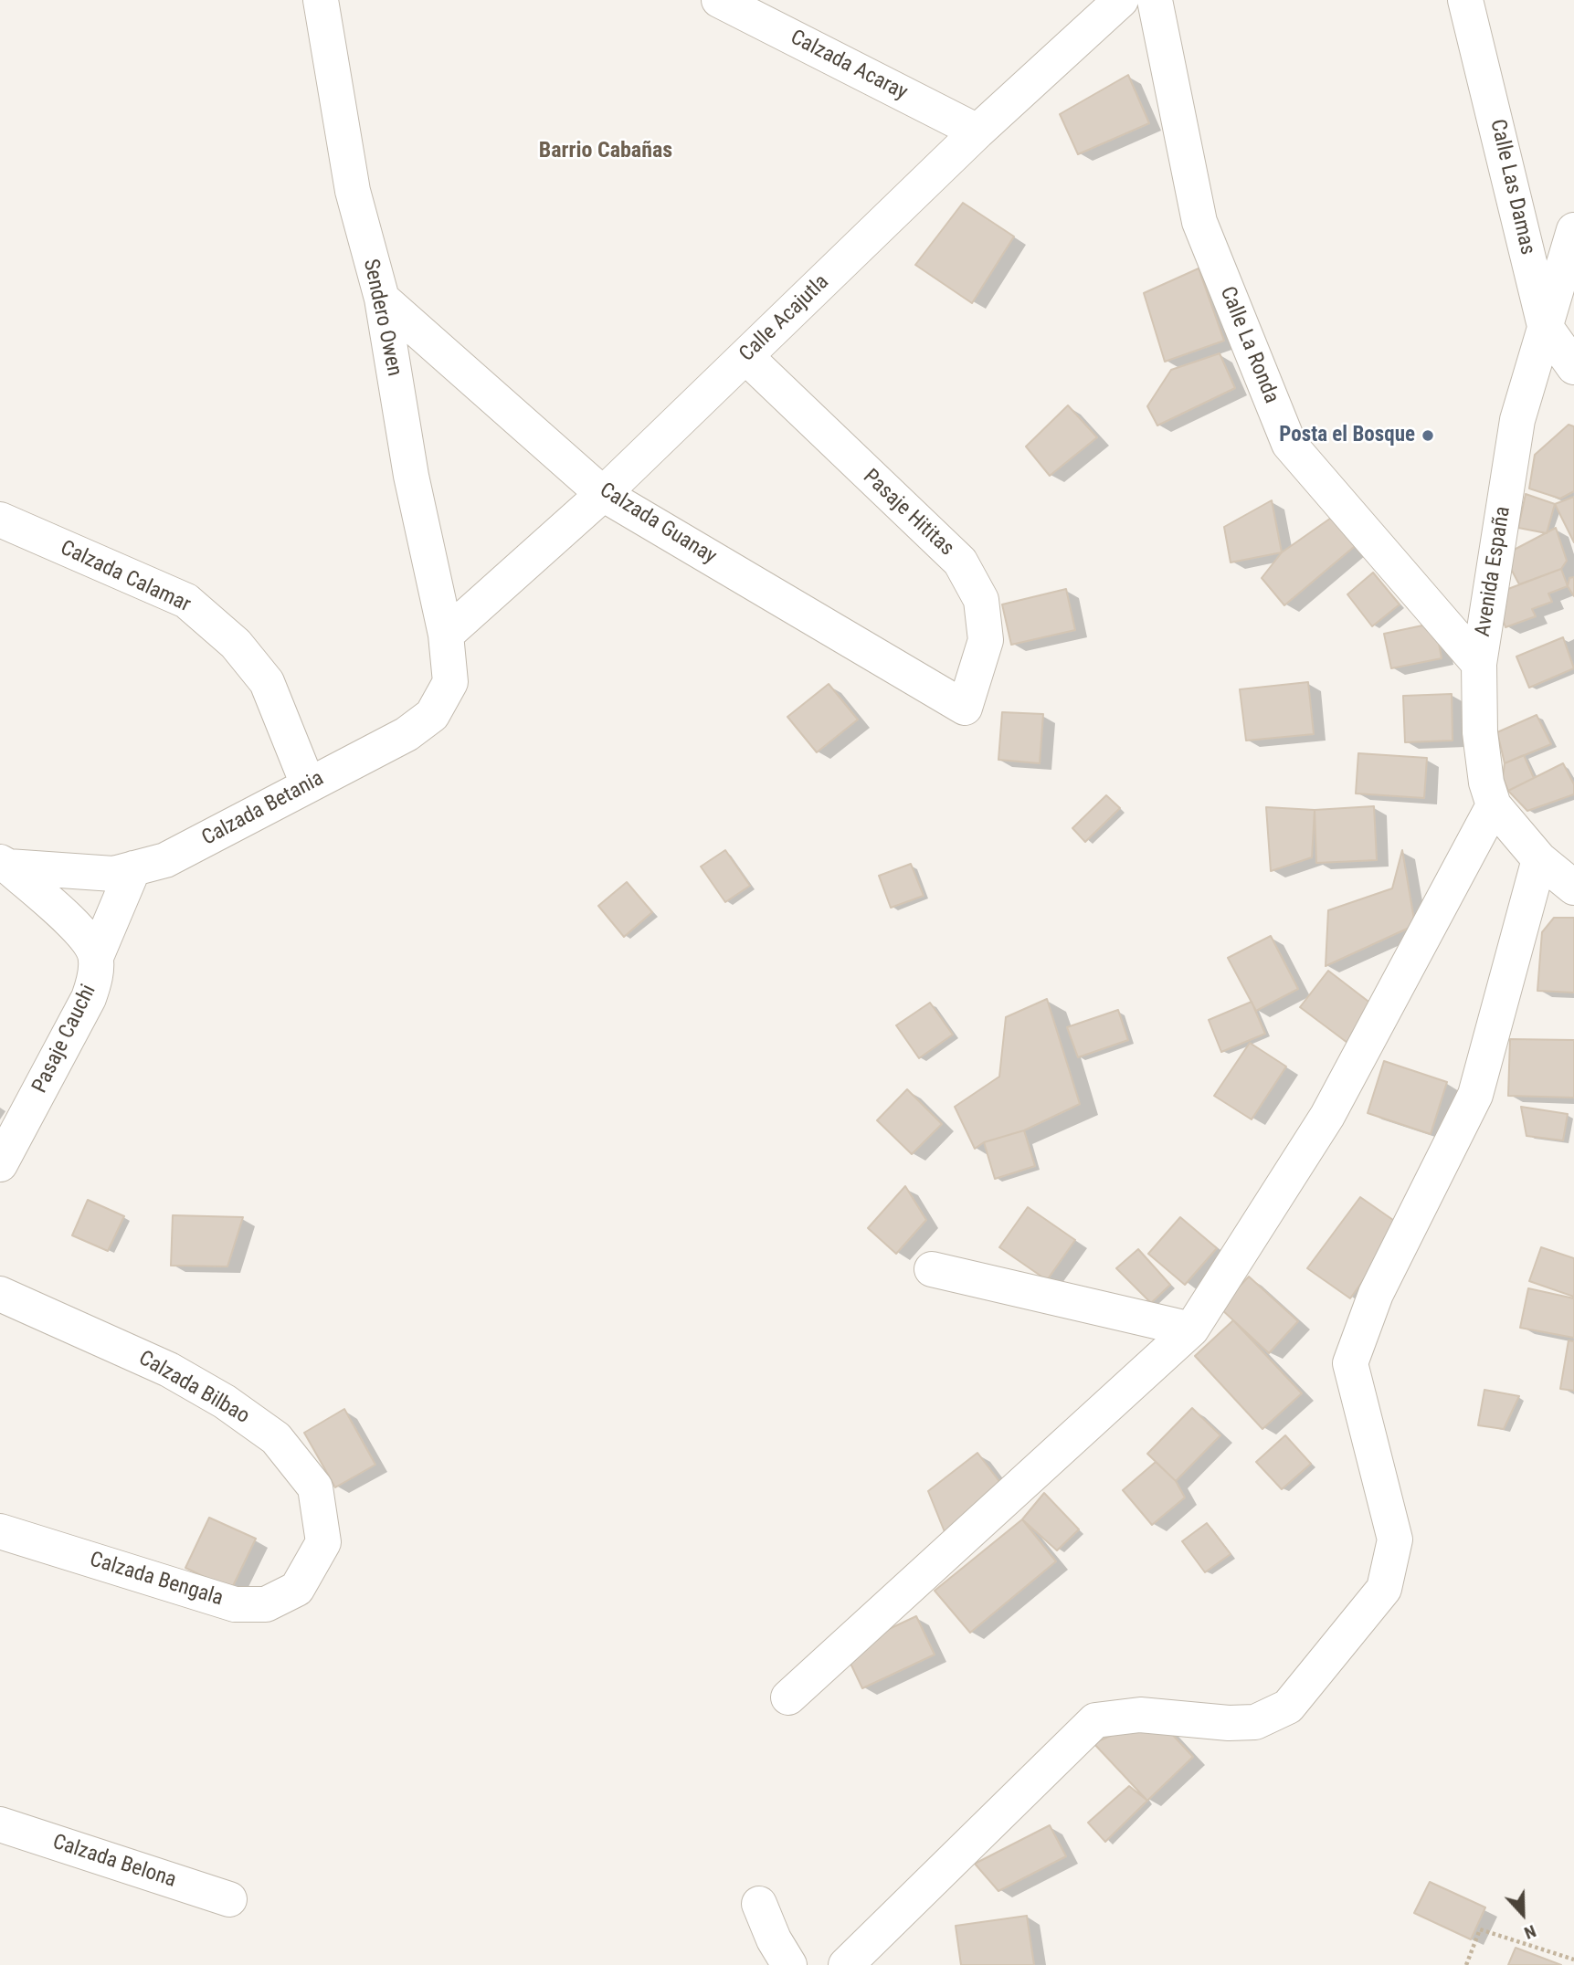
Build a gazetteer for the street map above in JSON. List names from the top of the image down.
{
  "streets": {
    "street": [
      "Calzada Acaray",
      "Calle Las Damas",
      "Sendero Owen",
      "Calle Acajutla",
      "Calle La Ronda",
      "Pasaje Hititas",
      "Calzada Guanay",
      "Avenida España",
      "Calzada Calamar",
      "Calzada Betania",
      "Pasaje Cauchi",
      "Calzada Bilbao",
      "Calzada Bengala",
      "Calzada Belona"
    ]
  },
  "crossings": [
    ["Calzada Acaray", "Calle Acajutla"],
    ["Calle Las Damas", "Avenida España"],
    ["Sendero Owen", "Calle Acajutla"],
    ["Sendero Owen", "Calzada Guanay"],
    ["Sendero Owen", "Calzada Betania"],
    ["Calle Acajutla", "Pasaje Hititas"],
    ["Calle Acajutla", "Calzada Guanay"],
    ["Calle Acajutla", "Calzada Betania"],
    ["Calle La Ronda", "Avenida España"],
    ["Pasaje Hititas", "Calzada Guanay"],
    ["Calzada Calamar", "Calzada Betania"],
    ["Calzada Betania", "Pasaje Cauchi"],
    ["Calzada Bilbao", "Calzada Bengala"]
  ],
  "districts": ["Barrio Cabañas"],
  "places": ["Posta el Bosque"],
  "north": "bottom"
}
